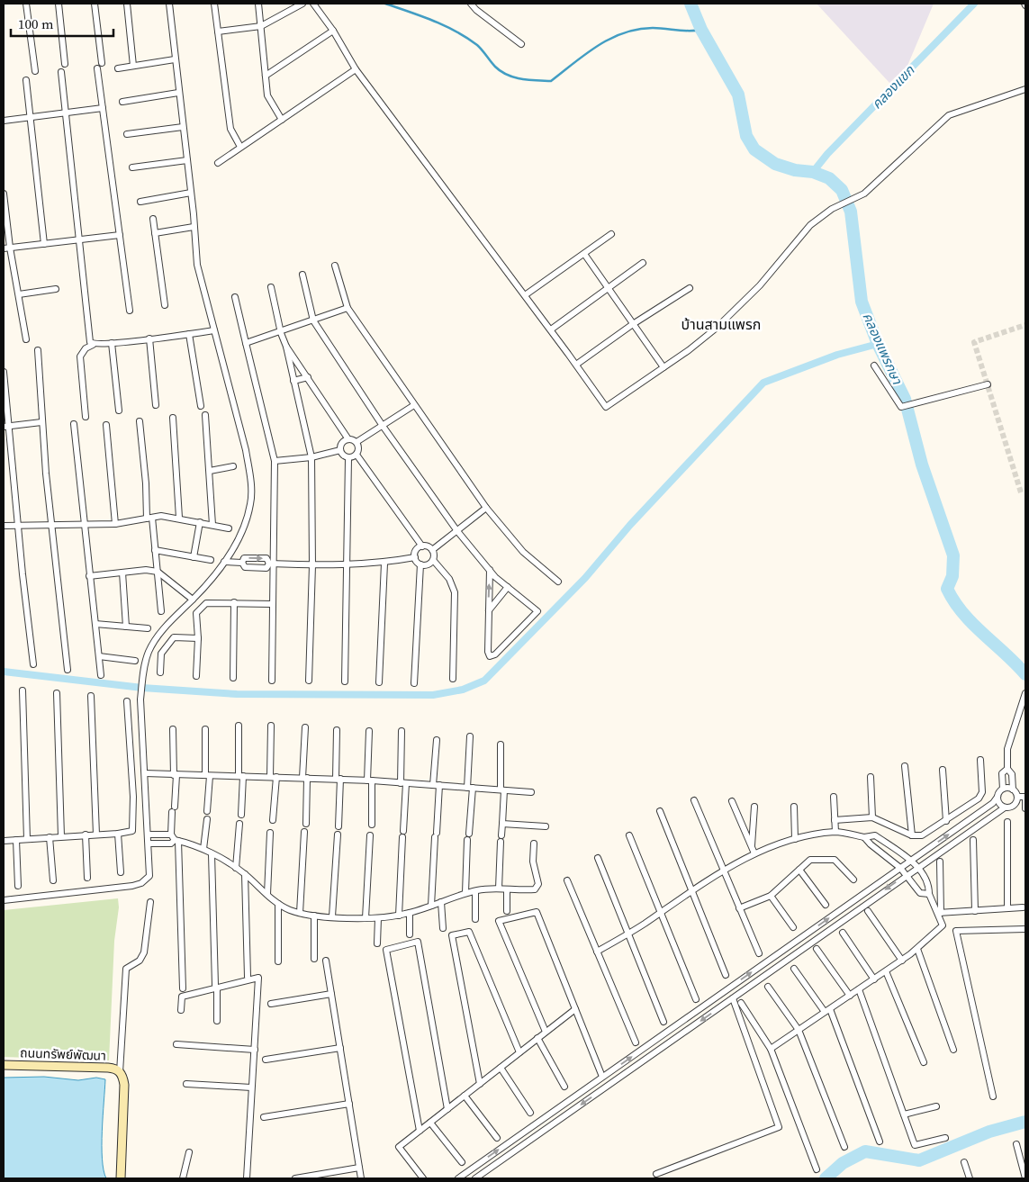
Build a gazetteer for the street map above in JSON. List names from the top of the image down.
{
  "streets": {
    "street": ["ถนนทรัพย์พัฒนา"]
  },
  "districts": ["บ้านสามแพรก"],
  "water": ["คลองแขก", "คลองแพรกษา"],
  "scale_bar": "100 m"
}
